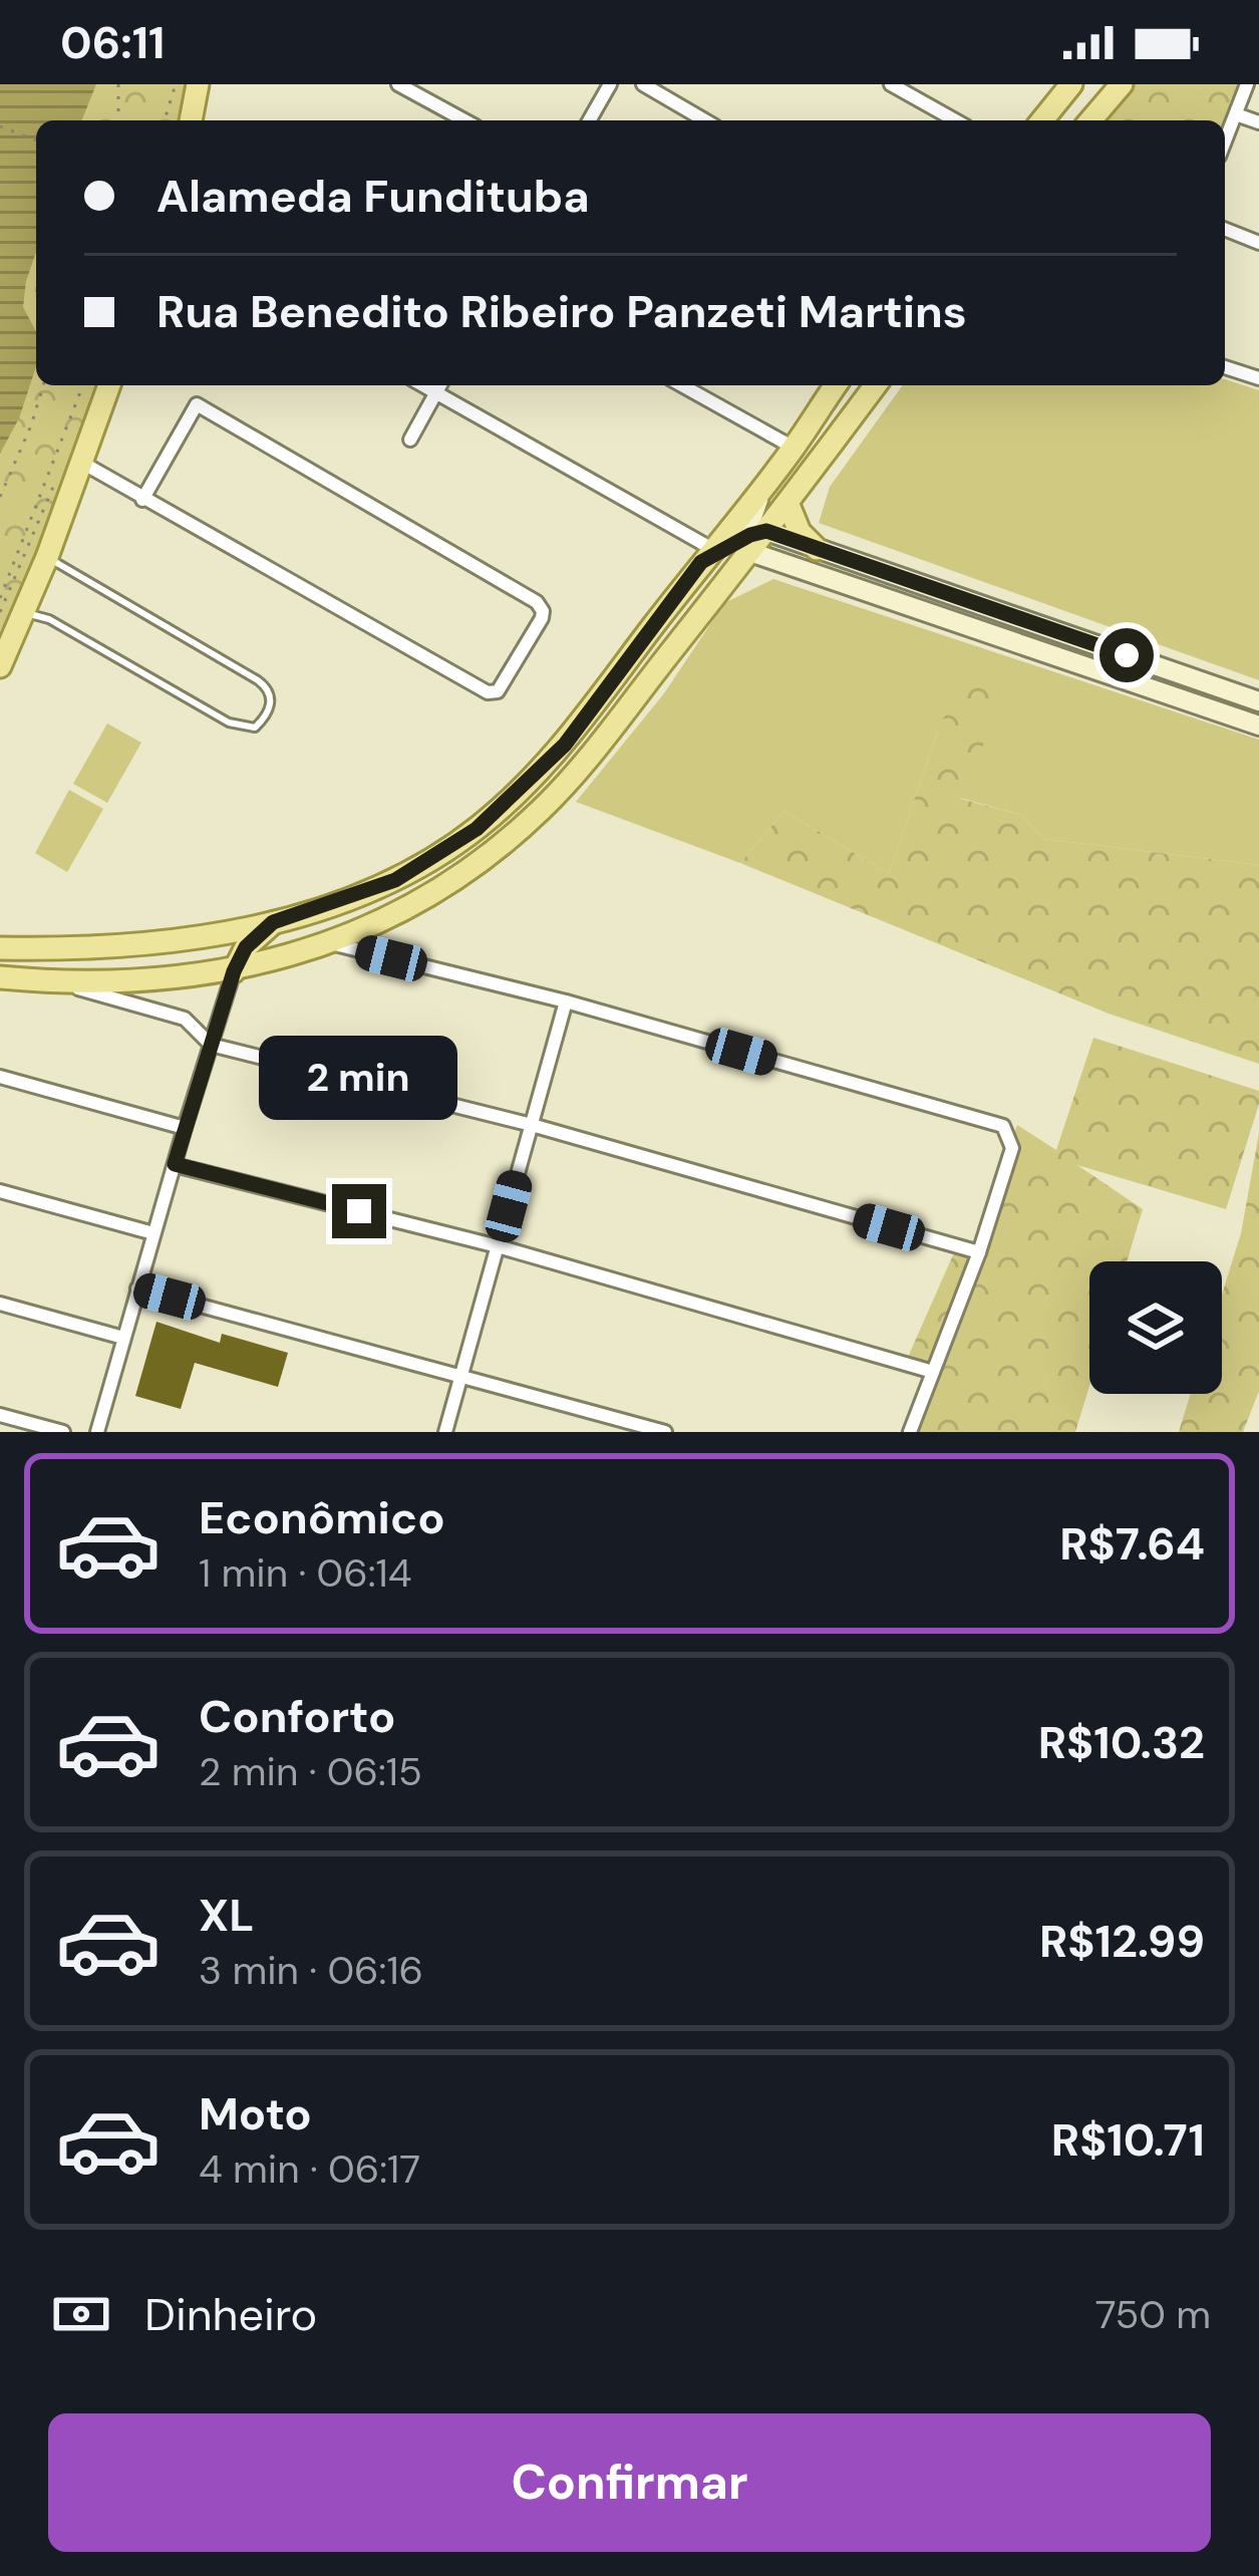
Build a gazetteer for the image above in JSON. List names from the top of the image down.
{
  "page": {
    "status": "06:11",
    "banner": ["Alameda Fundituba", "Rua Benedito Ribeiro Panzeti Martins"],
    "bubble": "2 min",
    "list": [
      {
        "name": "Econômico",
        "note": "1 min · 06:14",
        "value": "R$7.64"
      },
      {
        "name": "Conforto",
        "note": "2 min · 06:15",
        "value": "R$10.32"
      },
      {
        "name": "XL",
        "note": "3 min · 06:16",
        "value": "R$12.99"
      },
      {
        "name": "Moto",
        "note": "4 min · 06:17",
        "value": "R$10.71"
      }
    ],
    "pay": ["Dinheiro", "750 m"],
    "buttons": "Confirmar"
  }
}
